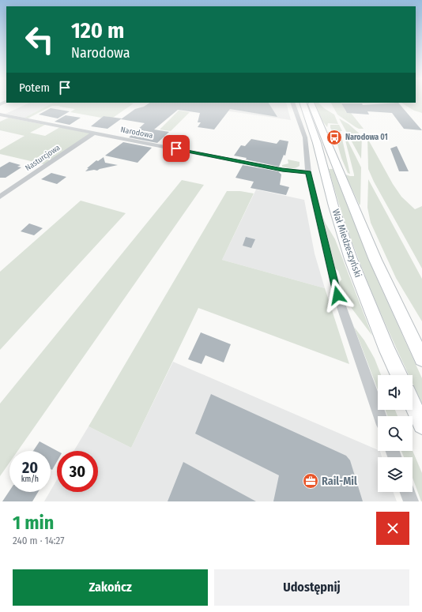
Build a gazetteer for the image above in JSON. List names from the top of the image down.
{
  "streets": {
    "main road": ["Wał Miedzeszyński"],
    "street": ["Narodowa", "Nasturcjowa"]
  },
  "crossings": [
    ["Narodowa", "Nasturcjowa"],
    ["Narodowa", "Wał Miedzeszyński"]
  ],
  "places": {
    "bus stop": ["Narodowa 01"],
    "office": ["Rail-Mil"]
  },
  "page": {
    "turn": ["120 m", "Narodowa"],
    "then": "Potem",
    "speed": "20 km/h",
    "limit": "30",
    "heading": ["1 min", "240 m · 14:27"],
    "buttons": ["Zakończ", "Udostępnij"]
  }
}
